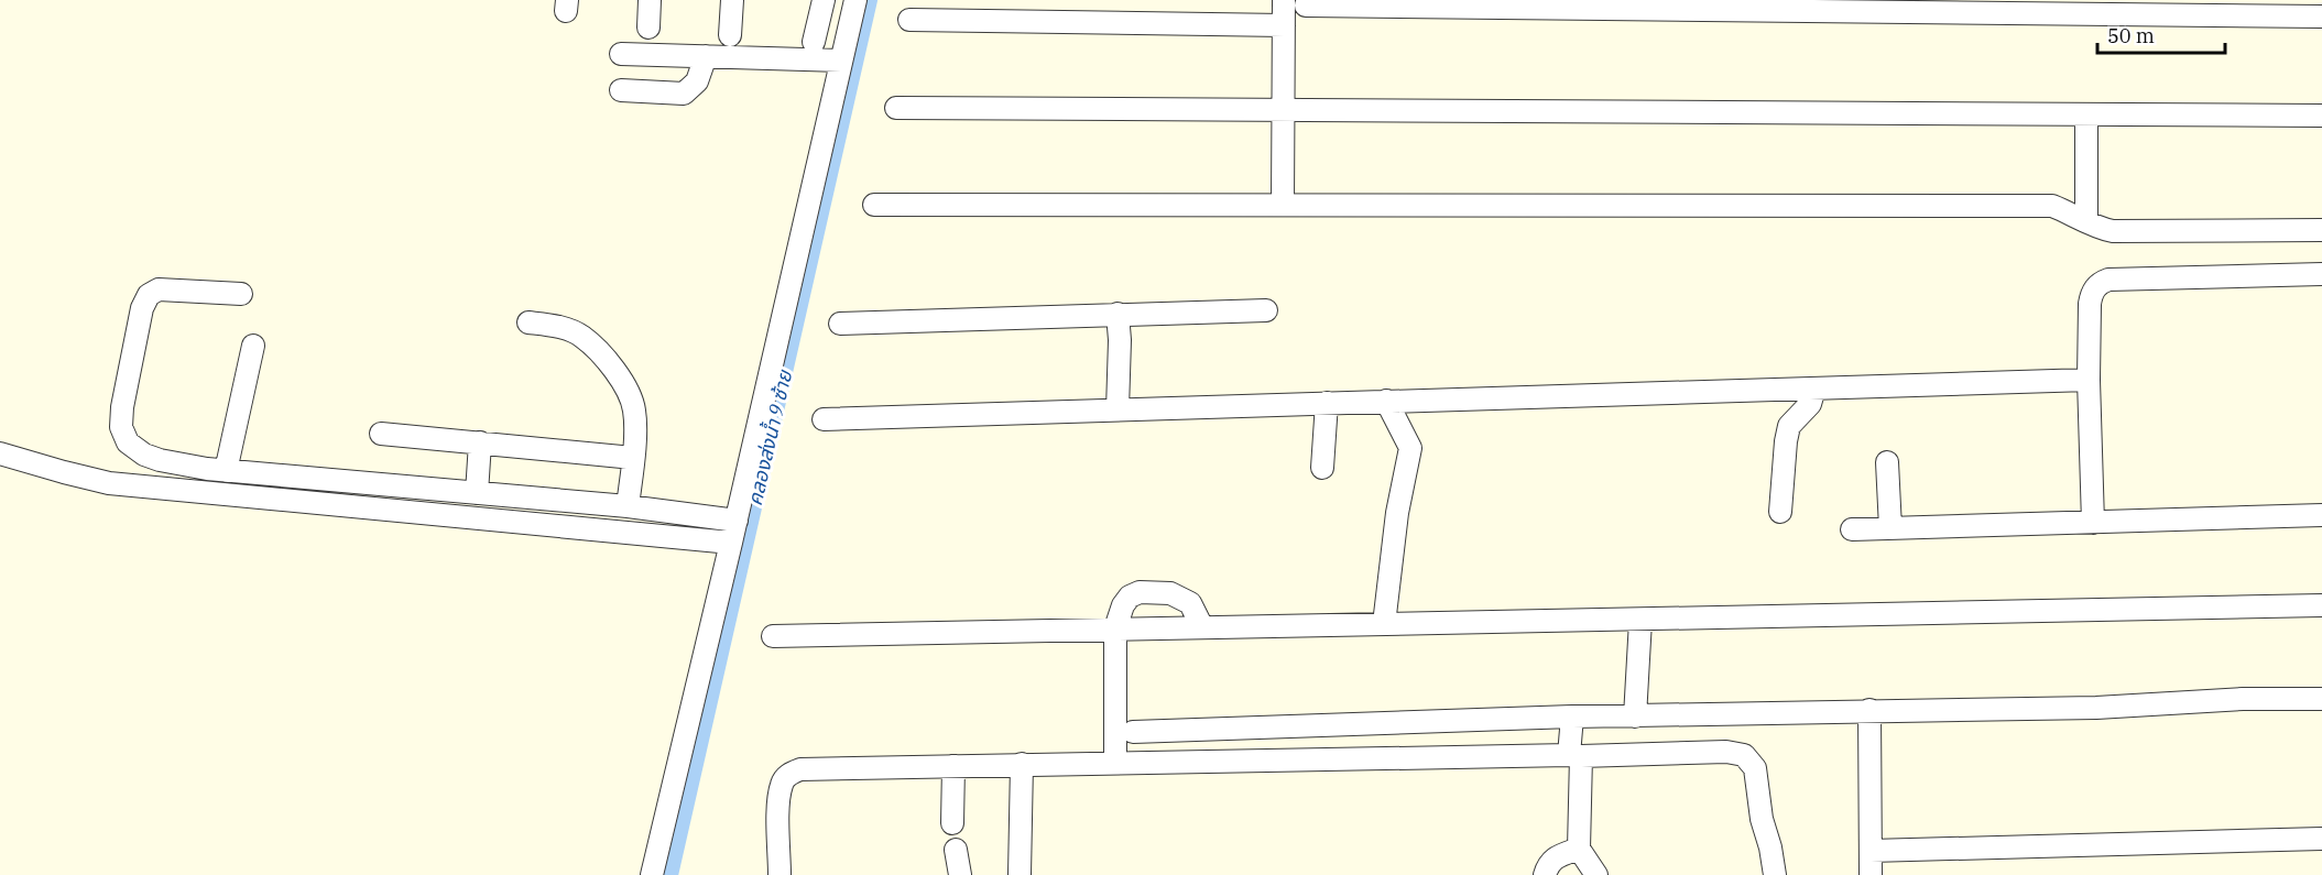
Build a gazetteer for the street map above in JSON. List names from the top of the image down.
{
  "water": ["คลองส่งน้ำ 9 ซ้าย"],
  "scale_bar": "50 m"
}
